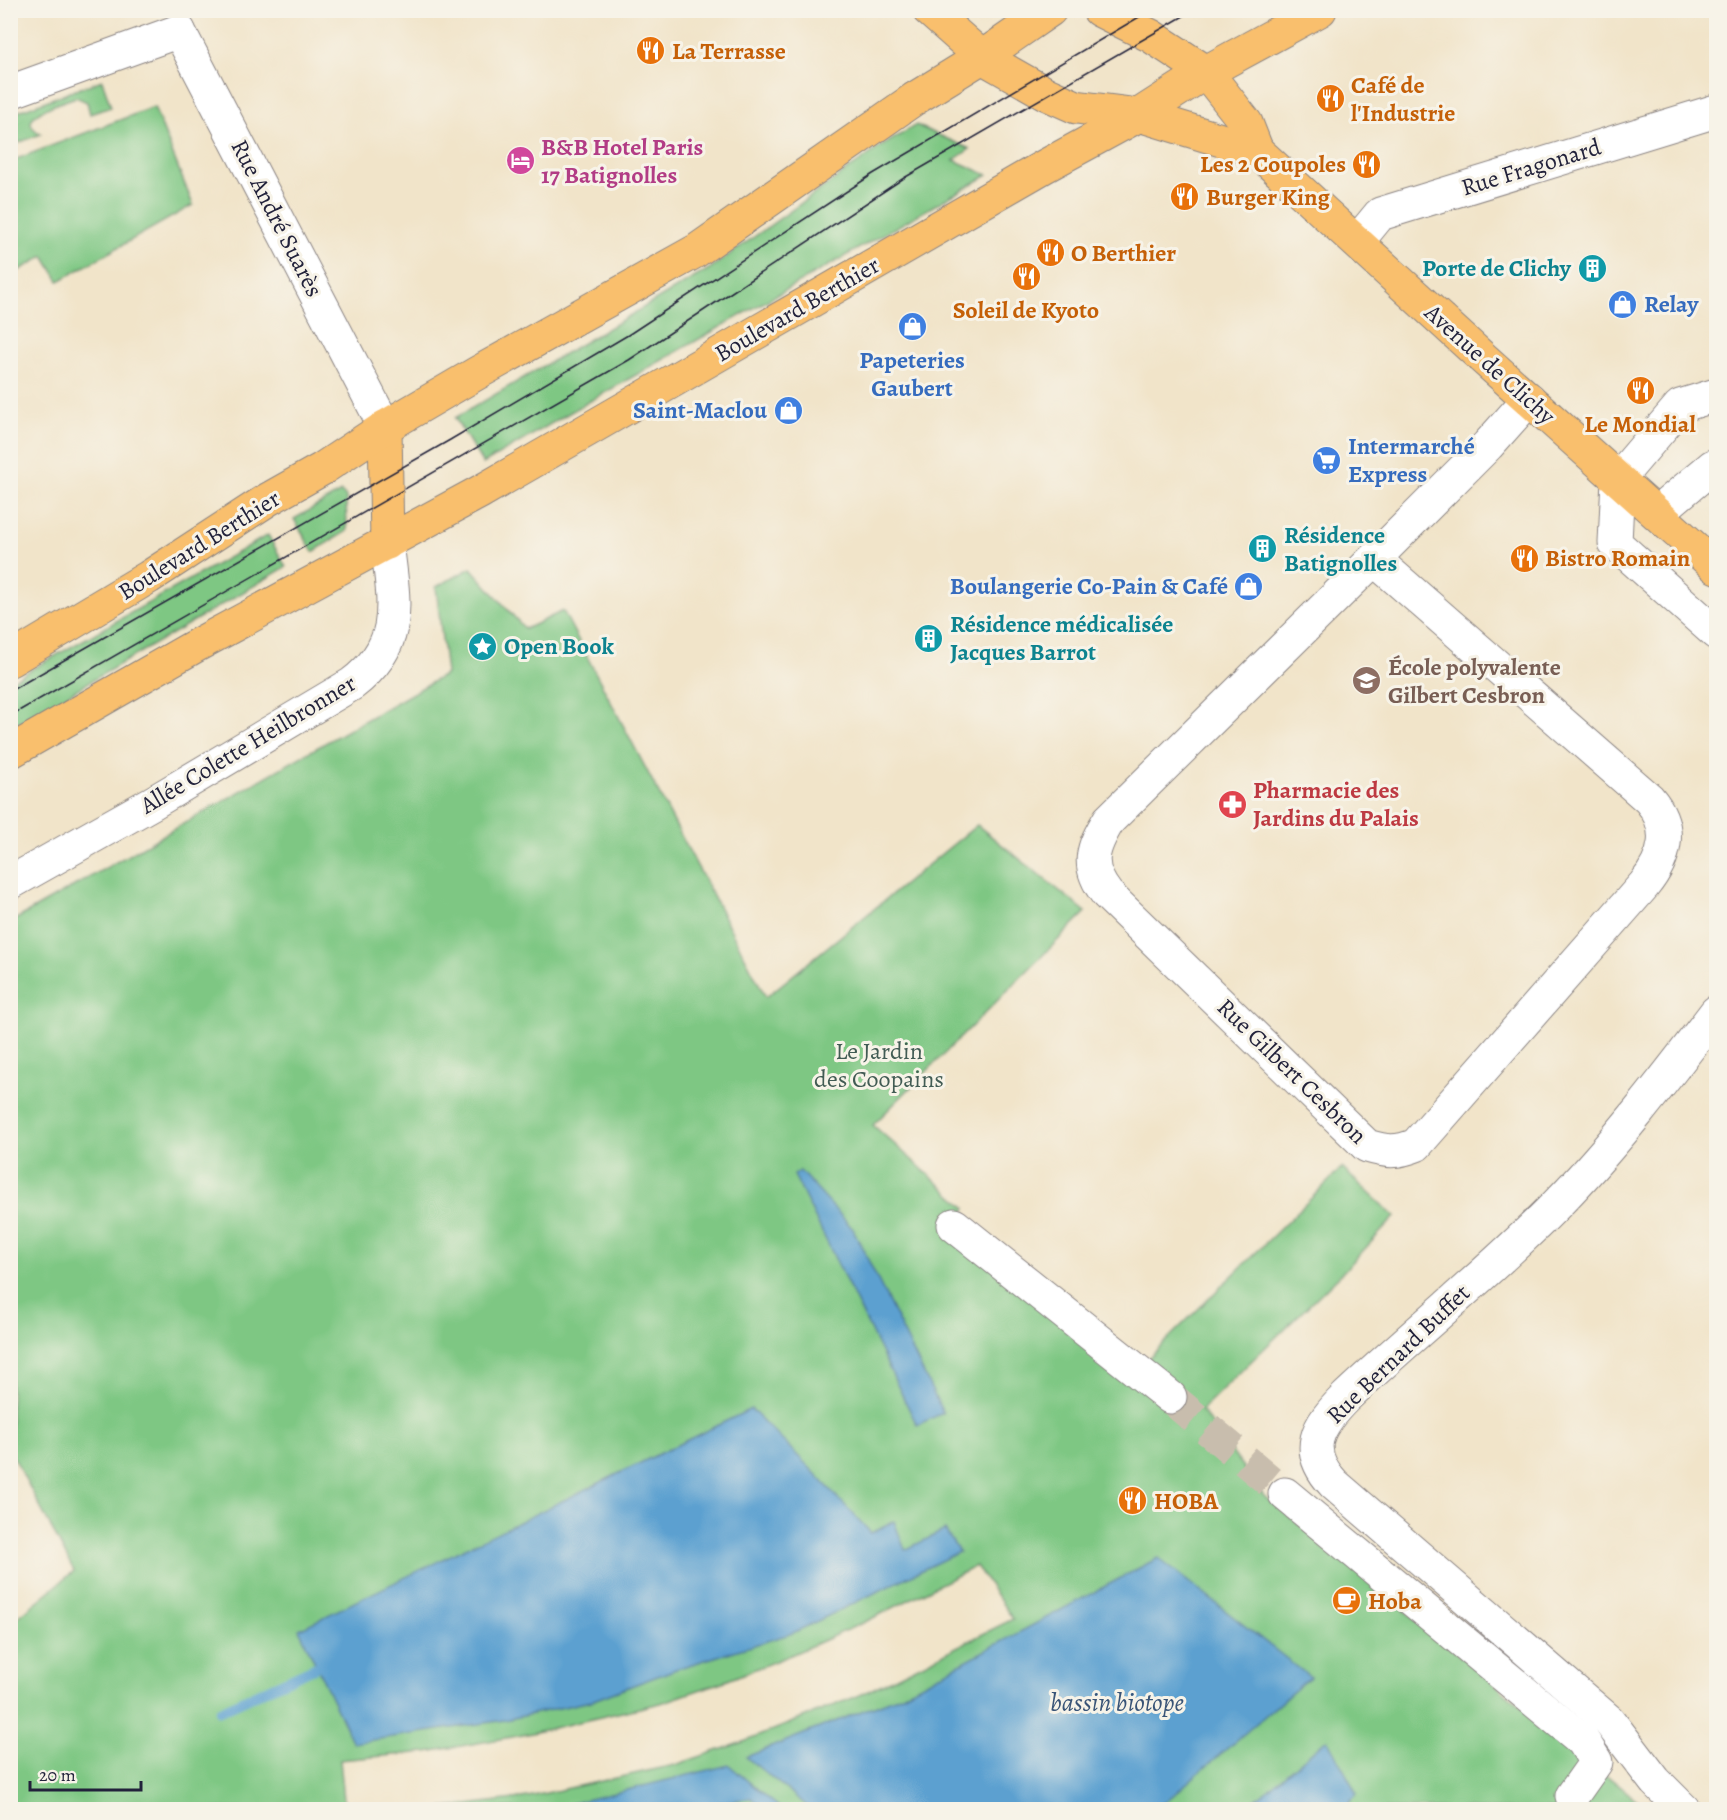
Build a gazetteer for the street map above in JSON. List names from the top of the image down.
{
  "streets": {
    "main road": ["Boulevard Berthier", "Avenue de Clichy"],
    "street": [
      "Rue Fragonard",
      "Rue André Suarès",
      "Allée Colette Heilbronner",
      "Rue Gilbert Cesbron",
      "Rue Bernard Buffet"
    ]
  },
  "crossings": [
    ["Rue Fragonard", "Avenue de Clichy"],
    ["Rue André Suarès", "Boulevard Berthier"],
    ["Boulevard Berthier", "Avenue de Clichy"],
    ["Boulevard Berthier", "Allée Colette Heilbronner"],
    ["Avenue de Clichy", "Rue Gilbert Cesbron"]
  ],
  "water": ["bassin biotope"],
  "parks": ["Le Jardin des Coopains"],
  "places": {
    "restaurant": [
      "La Terrasse",
      "Café de l'Industrie",
      "Les 2 Coupoles",
      "Burger King",
      "O Berthier",
      "Soleil de Kyoto",
      "Le Mondial",
      "Bistro Romain",
      "HOBA"
    ],
    "hotel": ["B&B Hotel Paris 17 Batignolles"],
    "building": ["Porte de Clichy", "Résidence Batignolles", "Résidence médicalisée Jacques Barrot"],
    "shop": [
      "Relay",
      "Papeteries Gaubert",
      "Saint-Maclou",
      "Boulangerie Co-Pain & Café"
    ],
    "supermarket": ["Intermarché Express"],
    "place": ["Open Book"],
    "school or university": ["École polyvalente Gilbert Cesbron"],
    "pharmacy": ["Pharmacie des Jardins du Palais"],
    "cafe": ["Hoba"]
  },
  "scale_bar": "20 m"
}
